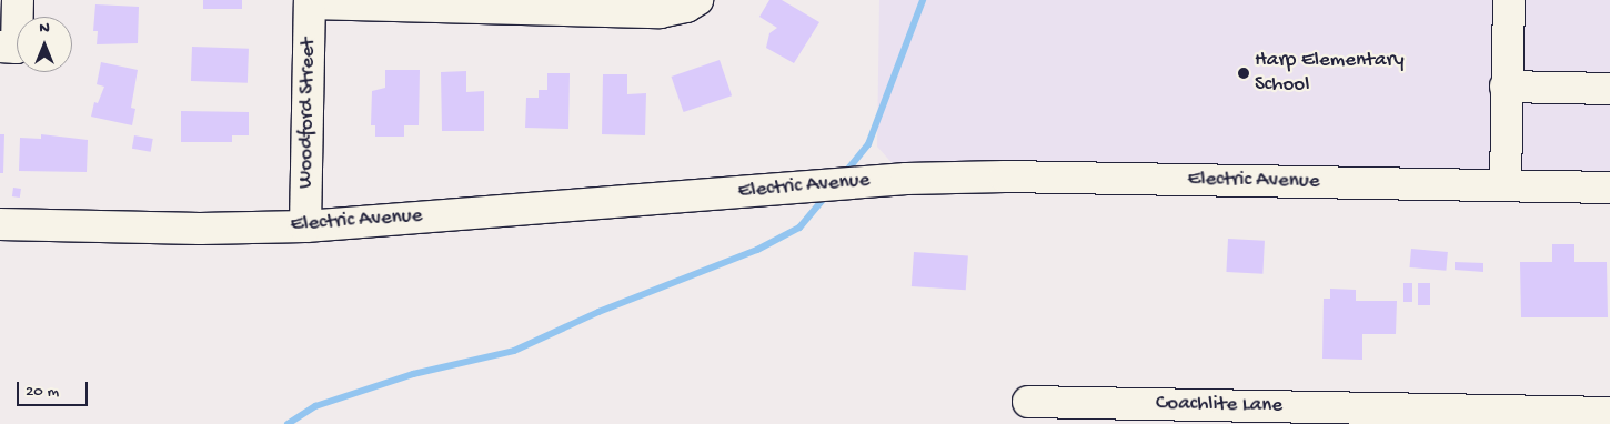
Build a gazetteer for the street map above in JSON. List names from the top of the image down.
{
  "streets": {
    "street": ["Woodford Street", "Electric Avenue", "Coachlite Lane"]
  },
  "crossings": [
    ["Woodford Street", "Electric Avenue"]
  ],
  "places": ["Harp Elementary School"],
  "scale_bar": "20 m",
  "north": "top"
}
